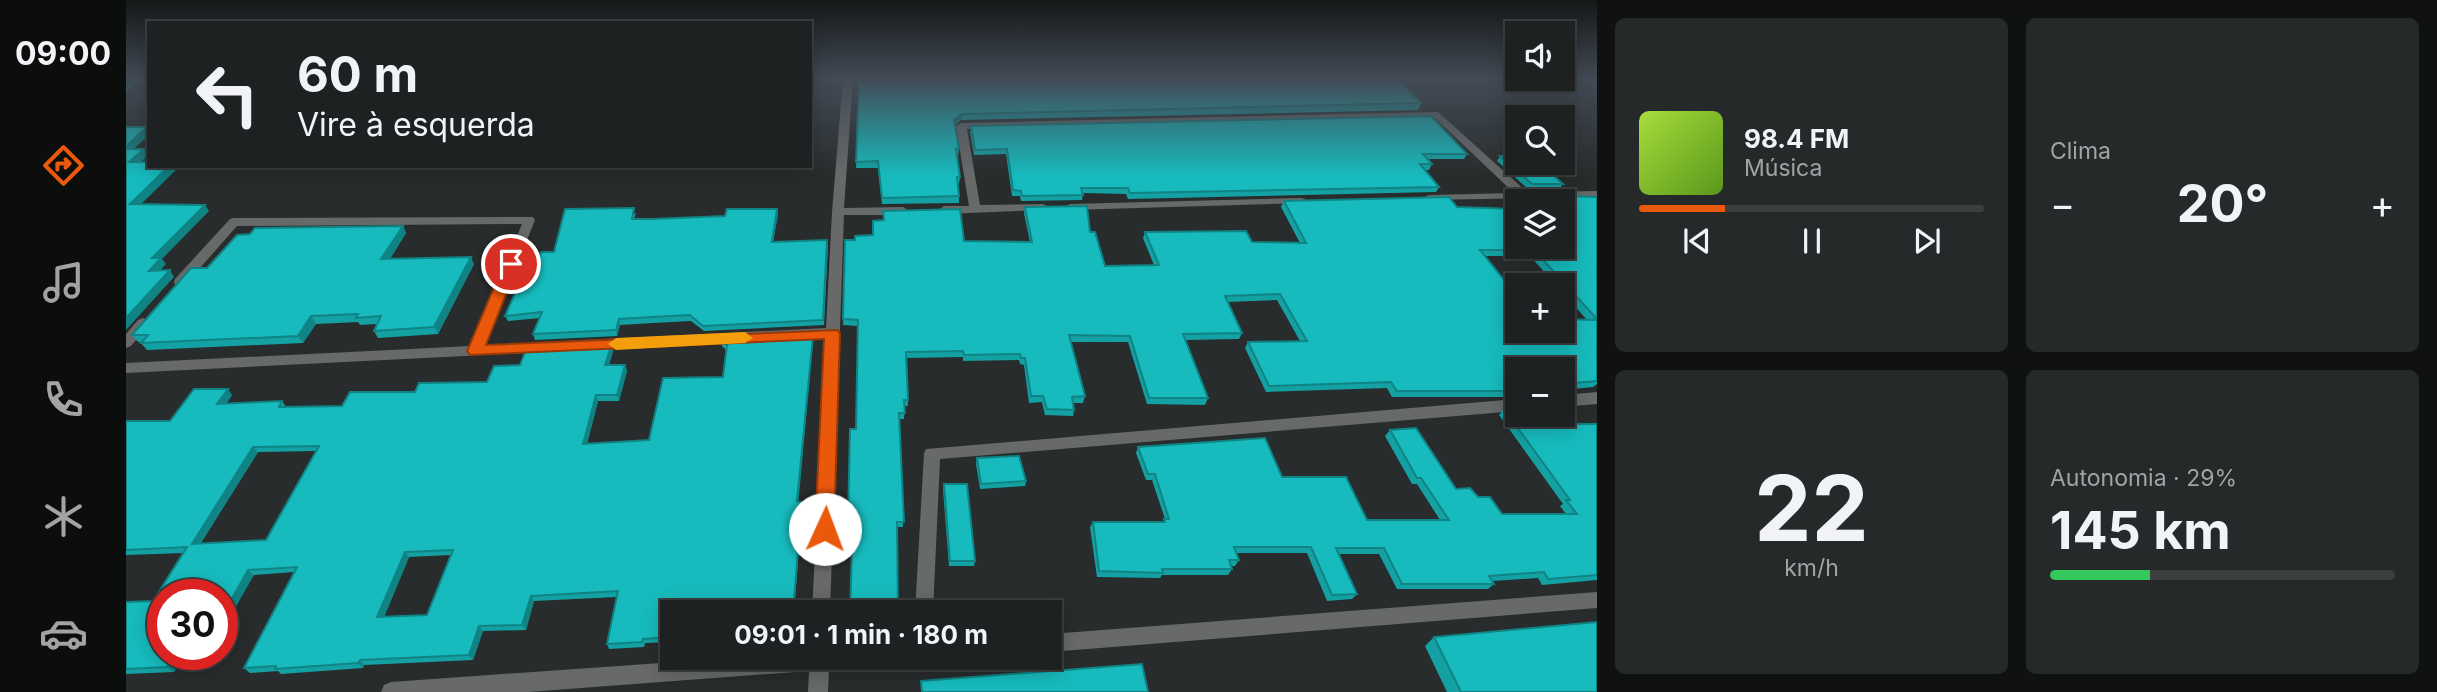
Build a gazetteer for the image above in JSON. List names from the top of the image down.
{
  "page": {
    "tabs": "09:00",
    "tile": [
      "Clima",
      ["22", "km/h"],
      ["Autonomia · 29%", "145 km"]
    ],
    "map_buttons": ["+", "−"],
    "turn": ["60 m", "Vire à esquerda"],
    "song": ["98.4 FM", "Música"],
    "heat": ["−", "20°", "+"],
    "limit": "30",
    "trip": "09:01 · 1 min · 180 m"
  }
}
